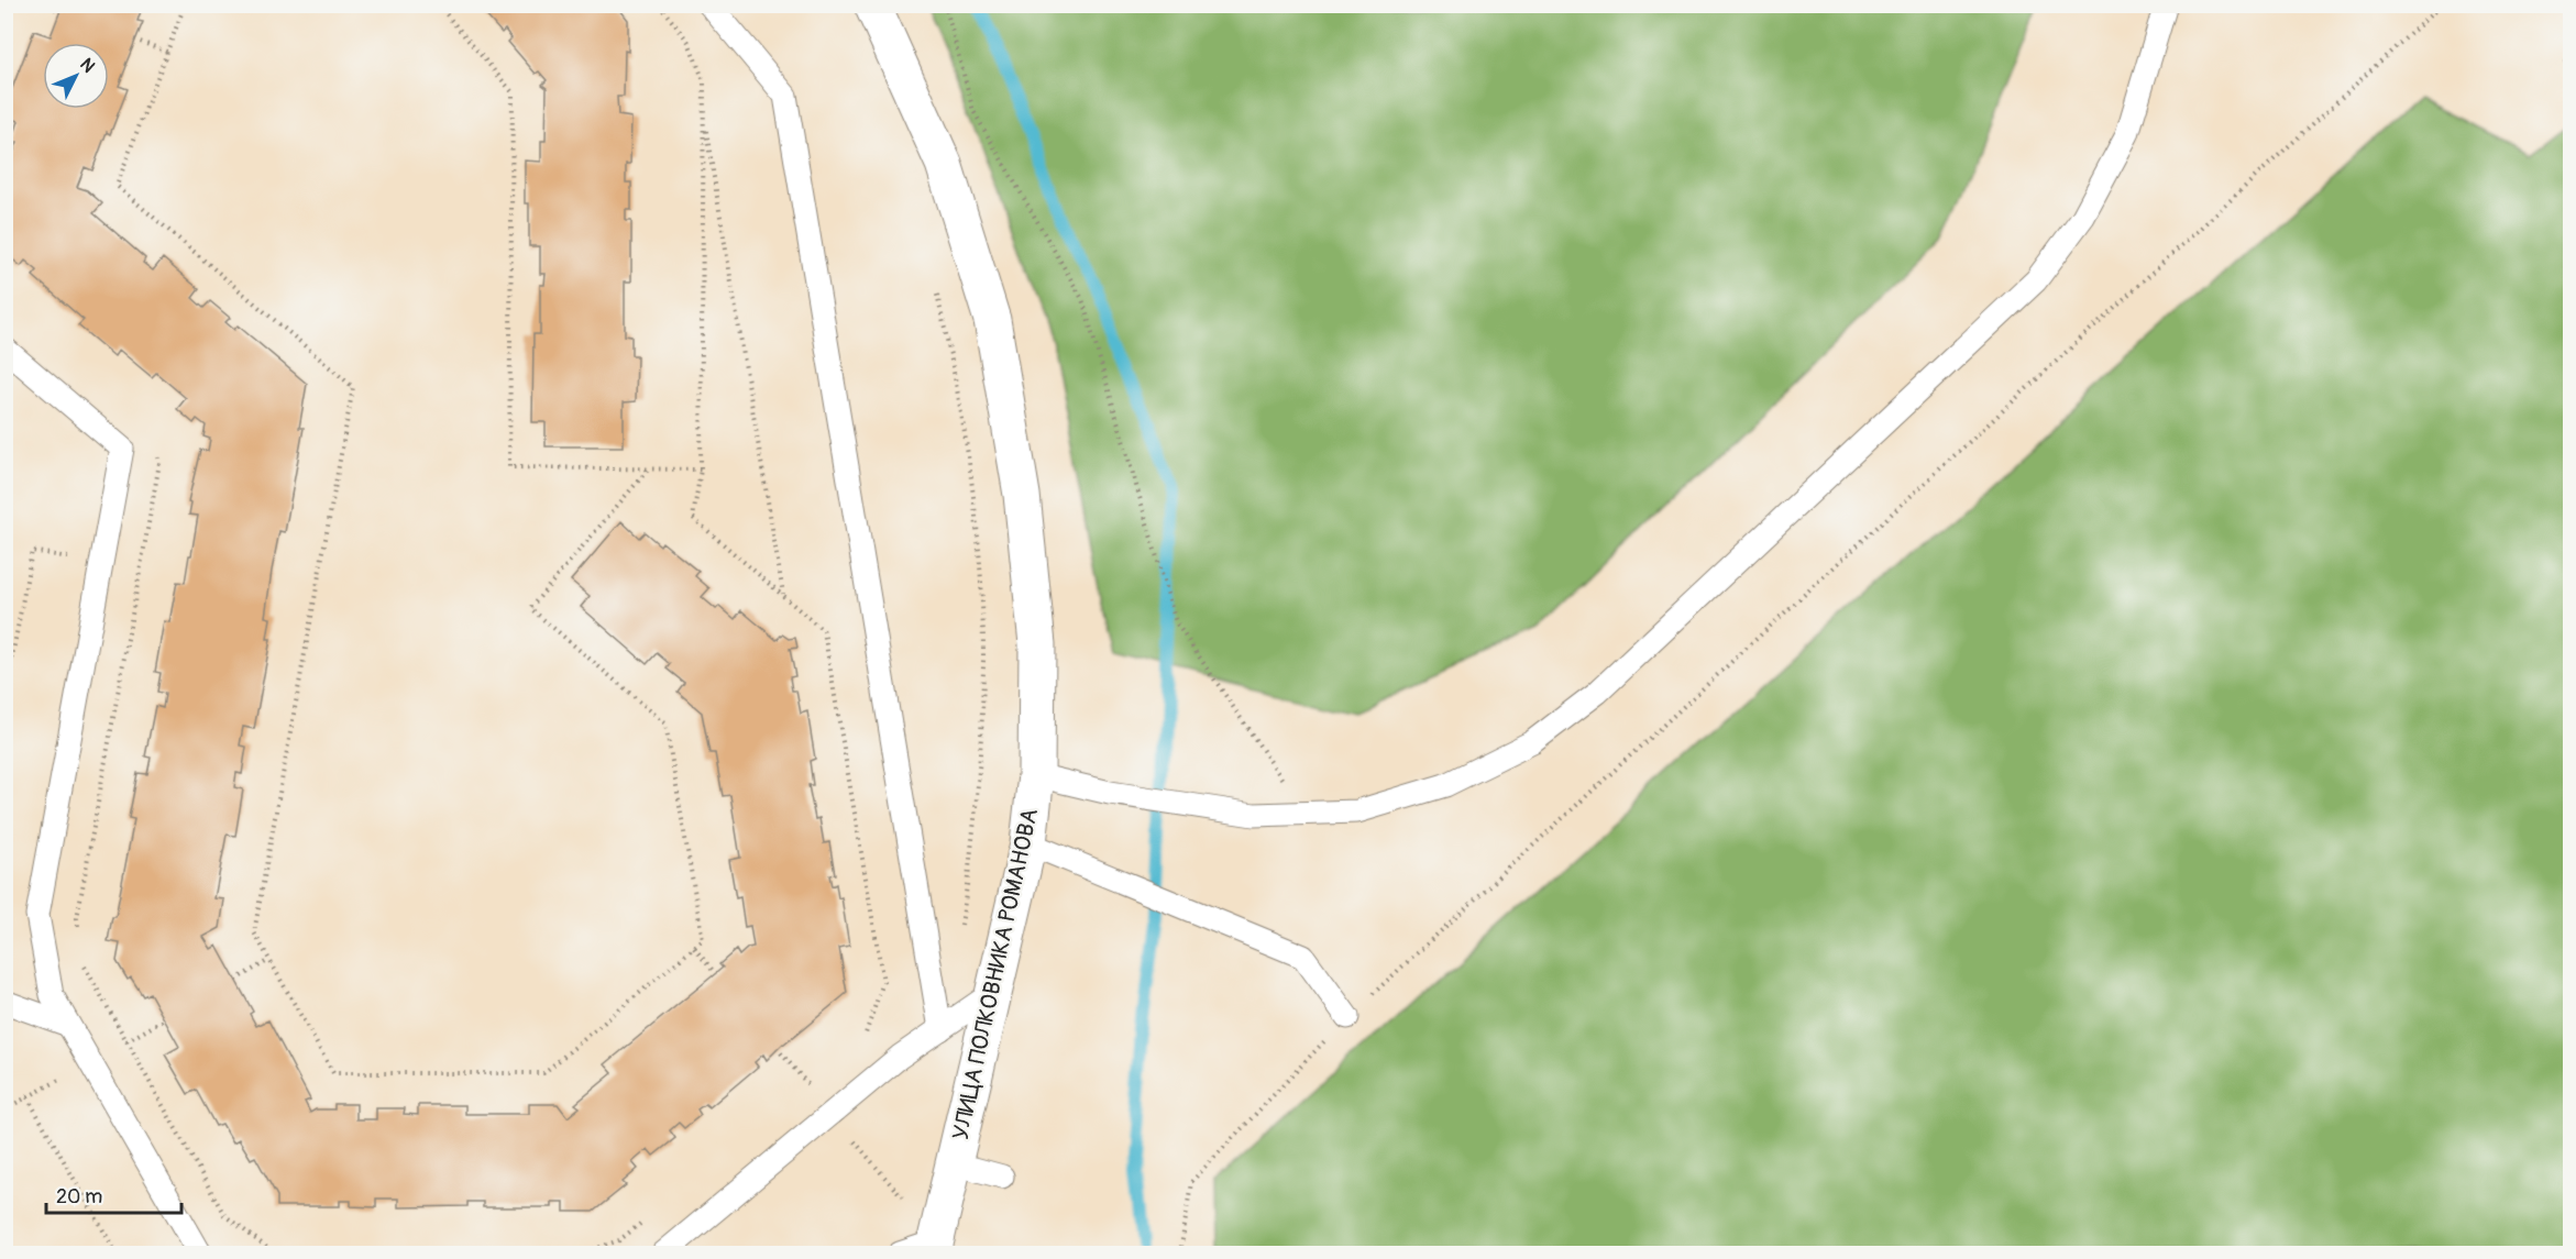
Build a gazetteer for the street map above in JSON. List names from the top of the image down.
{
  "streets": {
    "street": ["УЛИЦА ПОЛКОВНИКА РОМАНОВА"]
  },
  "scale_bar": "20 m",
  "north": "top right"
}
